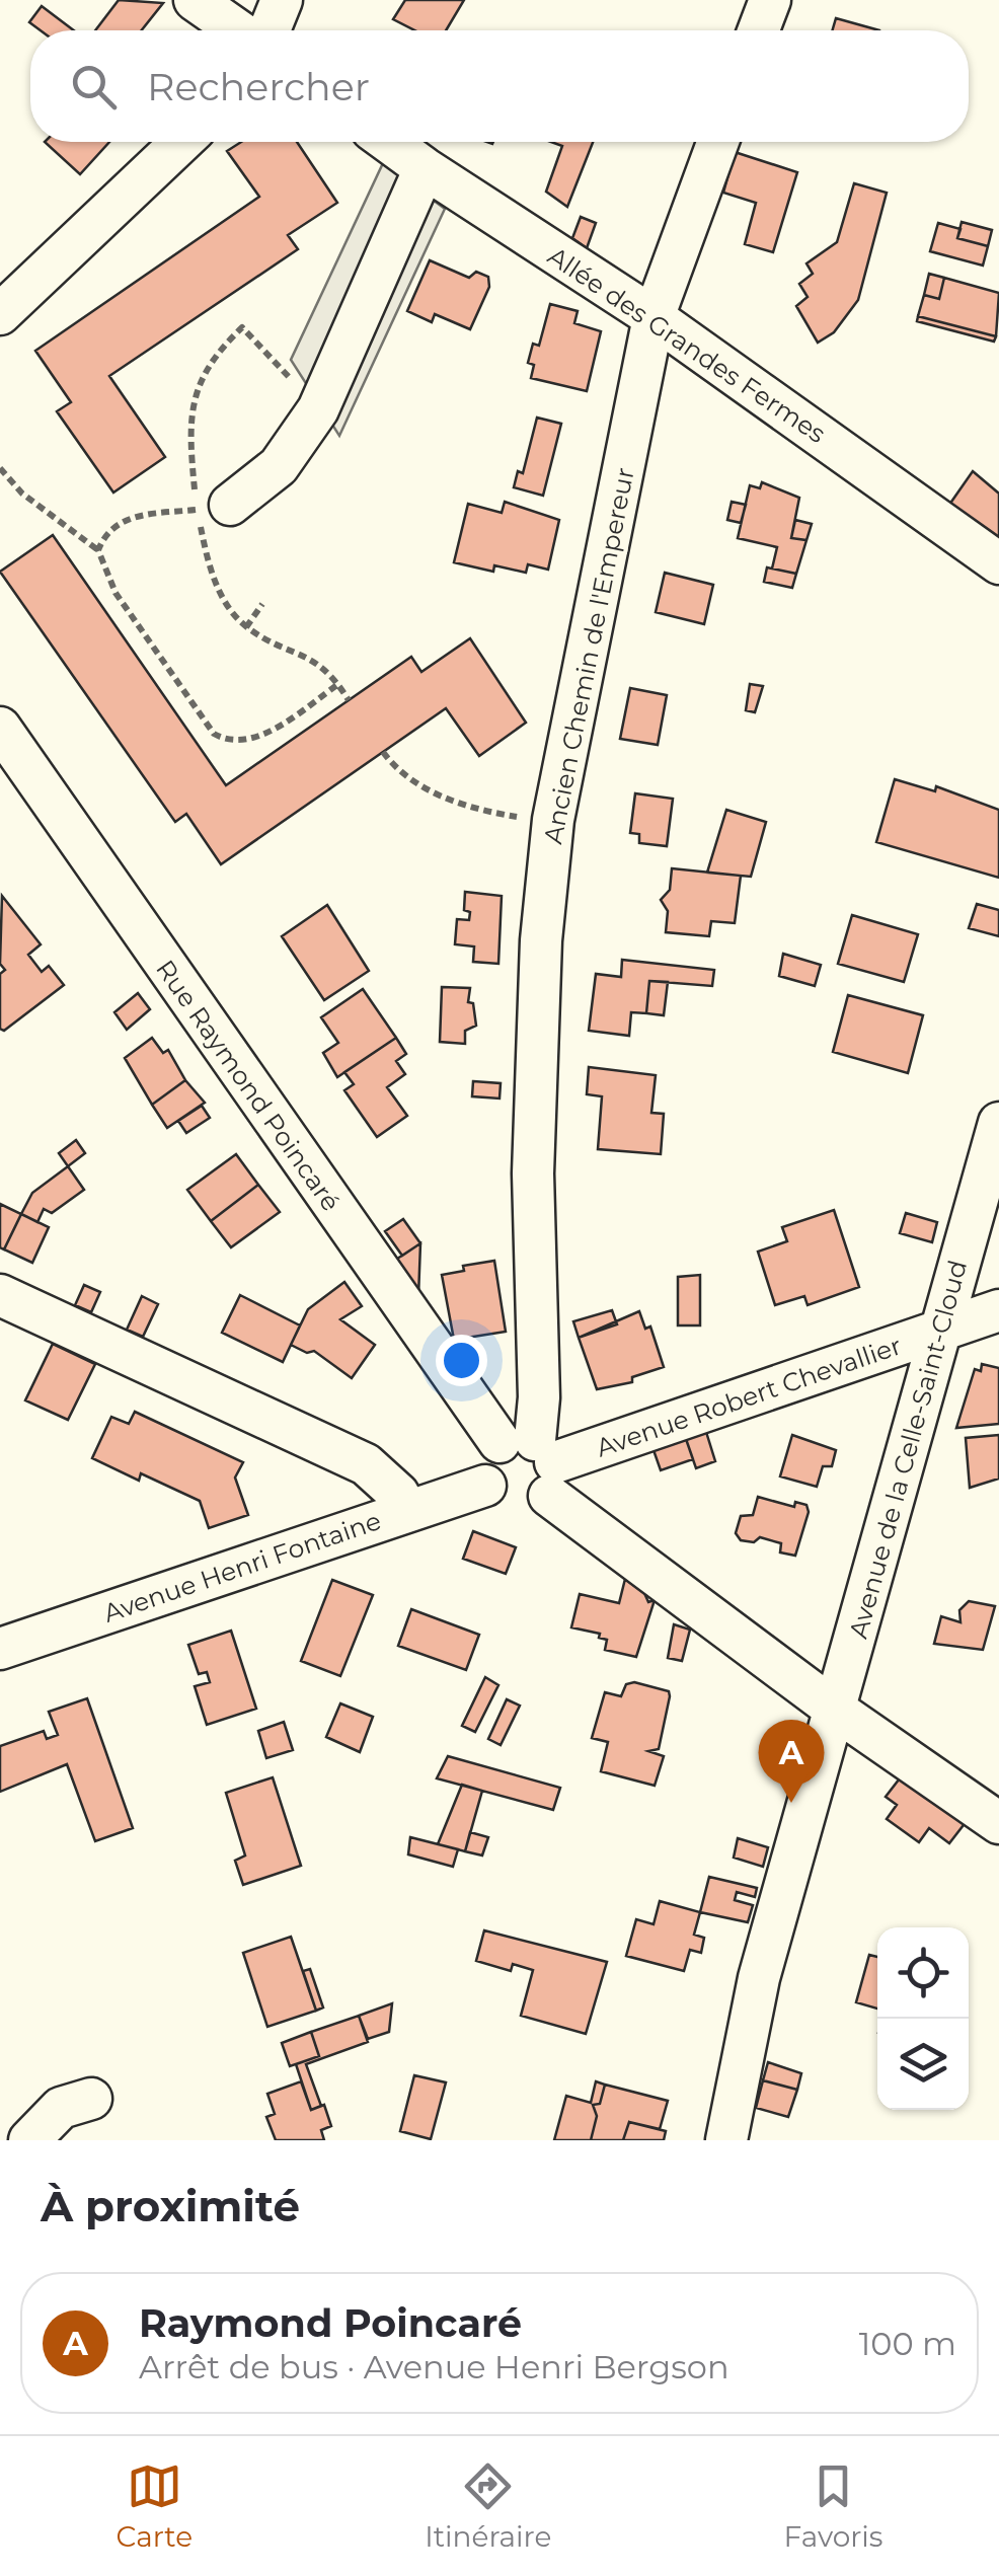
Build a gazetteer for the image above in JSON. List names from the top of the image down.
{
  "streets": {
    "street": [
      "Allée des Grandes Fermes",
      "Ancien Chemin de l'Empereur",
      "Rue Raymond Poincaré",
      "Avenue Robert Chevallier",
      "Avenue de la Celle-Saint-Cloud",
      "Avenue Henri Fontaine"
    ]
  },
  "crossings": [
    ["Allée des Grandes Fermes", "Ancien Chemin de l'Empereur"],
    ["Ancien Chemin de l'Empereur", "Rue Raymond Poincaré"],
    ["Ancien Chemin de l'Empereur", "Avenue Robert Chevallier"],
    ["Ancien Chemin de l'Empereur", "Avenue Henri Fontaine"],
    ["Rue Raymond Poincaré", "Avenue Robert Chevallier"],
    ["Rue Raymond Poincaré", "Avenue de la Celle-Saint-Cloud"],
    ["Avenue Robert Chevallier", "Avenue de la Celle-Saint-Cloud"],
    ["Avenue Robert Chevallier", "Avenue Henri Fontaine"]
  ],
  "page": {
    "search": "Rechercher",
    "pins": "A",
    "heading": "À proximité",
    "list": [
      {
        "mark": "A",
        "name": "Raymond Poincaré",
        "note": "Arrêt de bus · Avenue Henri Bergson",
        "value": "100 m"
      }
    ],
    "nav": ["Carte", "Itinéraire", "Favoris"]
  }
}
